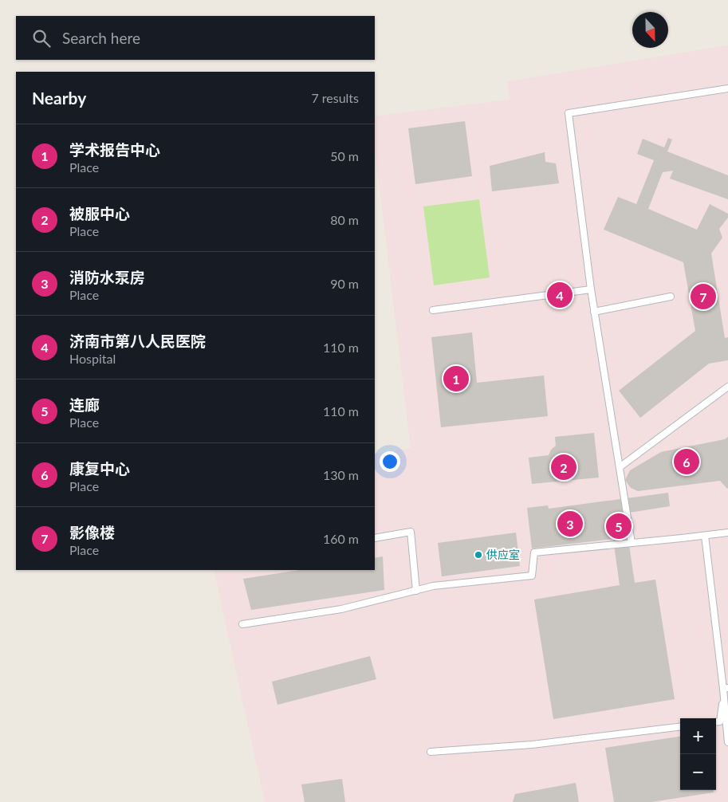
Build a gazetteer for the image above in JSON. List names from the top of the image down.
{
  "places": ["供应室"],
  "north": "bottom",
  "page": {
    "search": "Search here",
    "heading": ["Nearby", "7 results"],
    "list": [
      {
        "mark": "1",
        "name": "学术报告中心",
        "note": "Place",
        "value": "50 m"
      },
      {
        "mark": "2",
        "name": "被服中心",
        "note": "Place",
        "value": "80 m"
      },
      {
        "mark": "3",
        "name": "消防水泵房",
        "note": "Place",
        "value": "90 m"
      },
      {
        "mark": "4",
        "name": "济南市第八人民医院",
        "note": "Hospital",
        "value": "110 m"
      },
      {
        "mark": "5",
        "name": "连廊",
        "note": "Place",
        "value": "110 m"
      },
      {
        "mark": "6",
        "name": "康复中心",
        "note": "Place",
        "value": "130 m"
      },
      {
        "mark": "7",
        "name": "影像楼",
        "note": "Place",
        "value": "160 m"
      }
    ],
    "pins": [
      "4",
      "7",
      "1",
      "6",
      "2",
      "3",
      "5"
    ],
    "map_buttons": ["+", "−"]
  }
}
